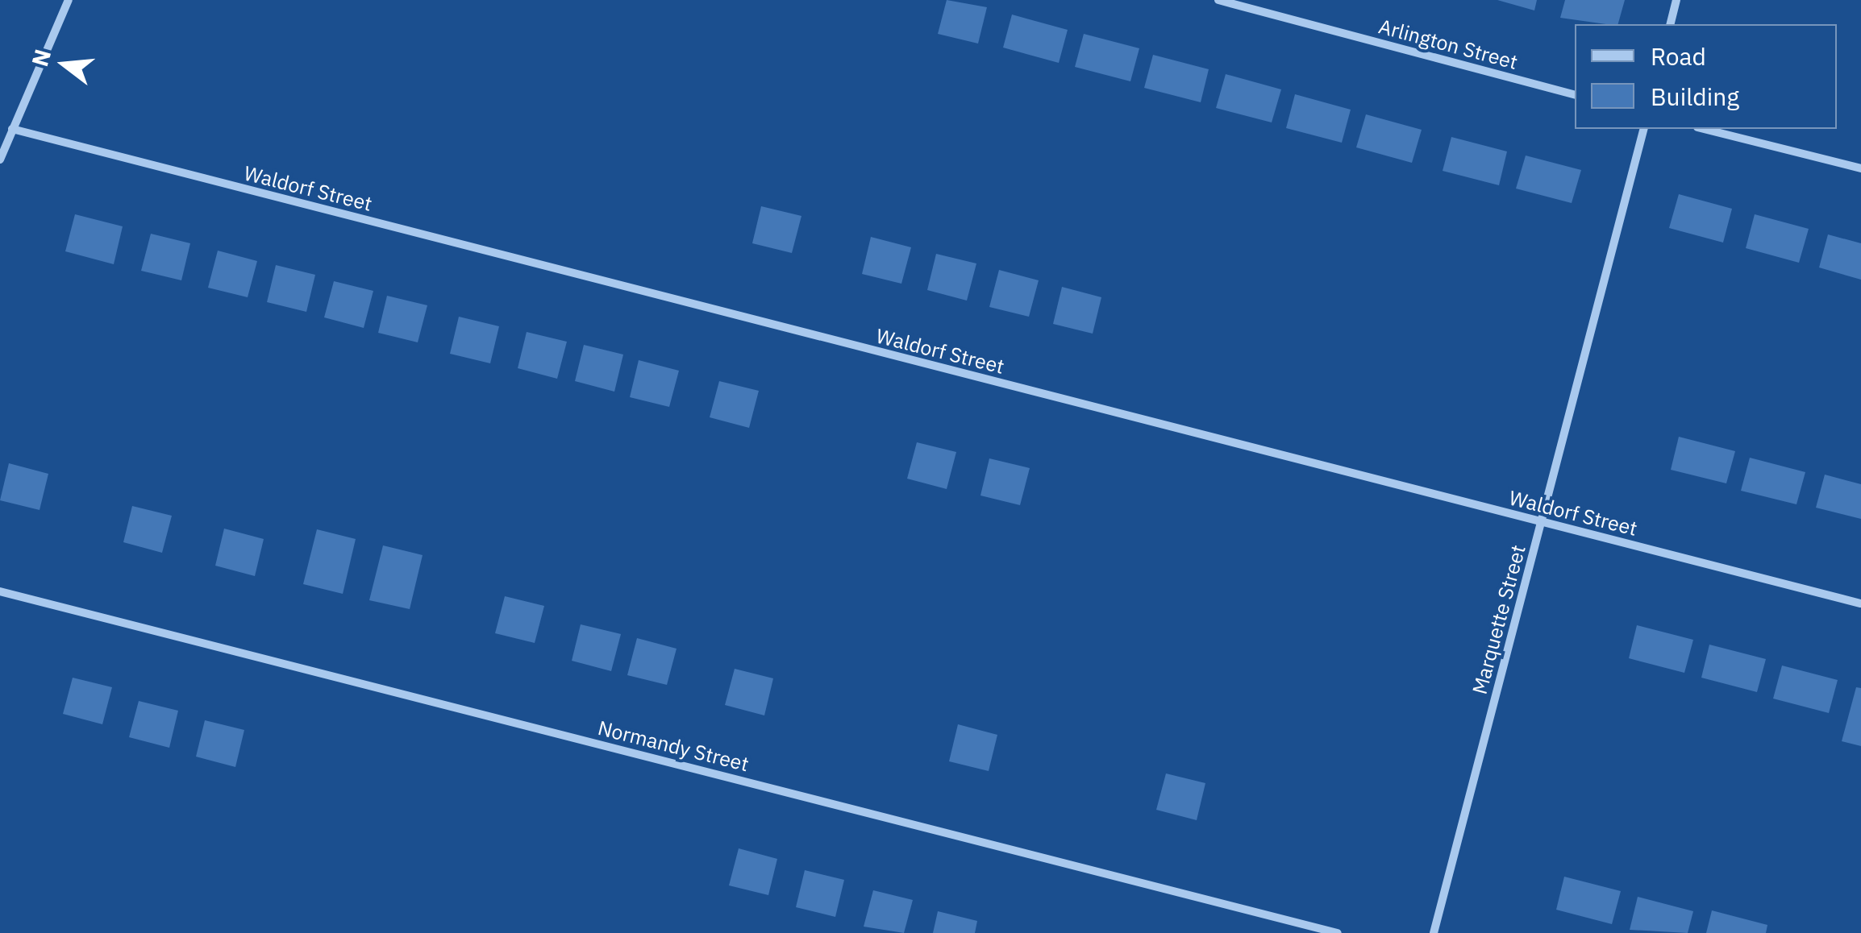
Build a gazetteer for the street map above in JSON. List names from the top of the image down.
{
  "streets": {
    "street": [
      "Arlington Street",
      "Waldorf Street",
      "Marquette Street",
      "Normandy Street"
    ]
  },
  "crossings": [
    ["Waldorf Street", "Marquette Street"]
  ],
  "legend": ["Road", "Building"],
  "north": "left"
}
